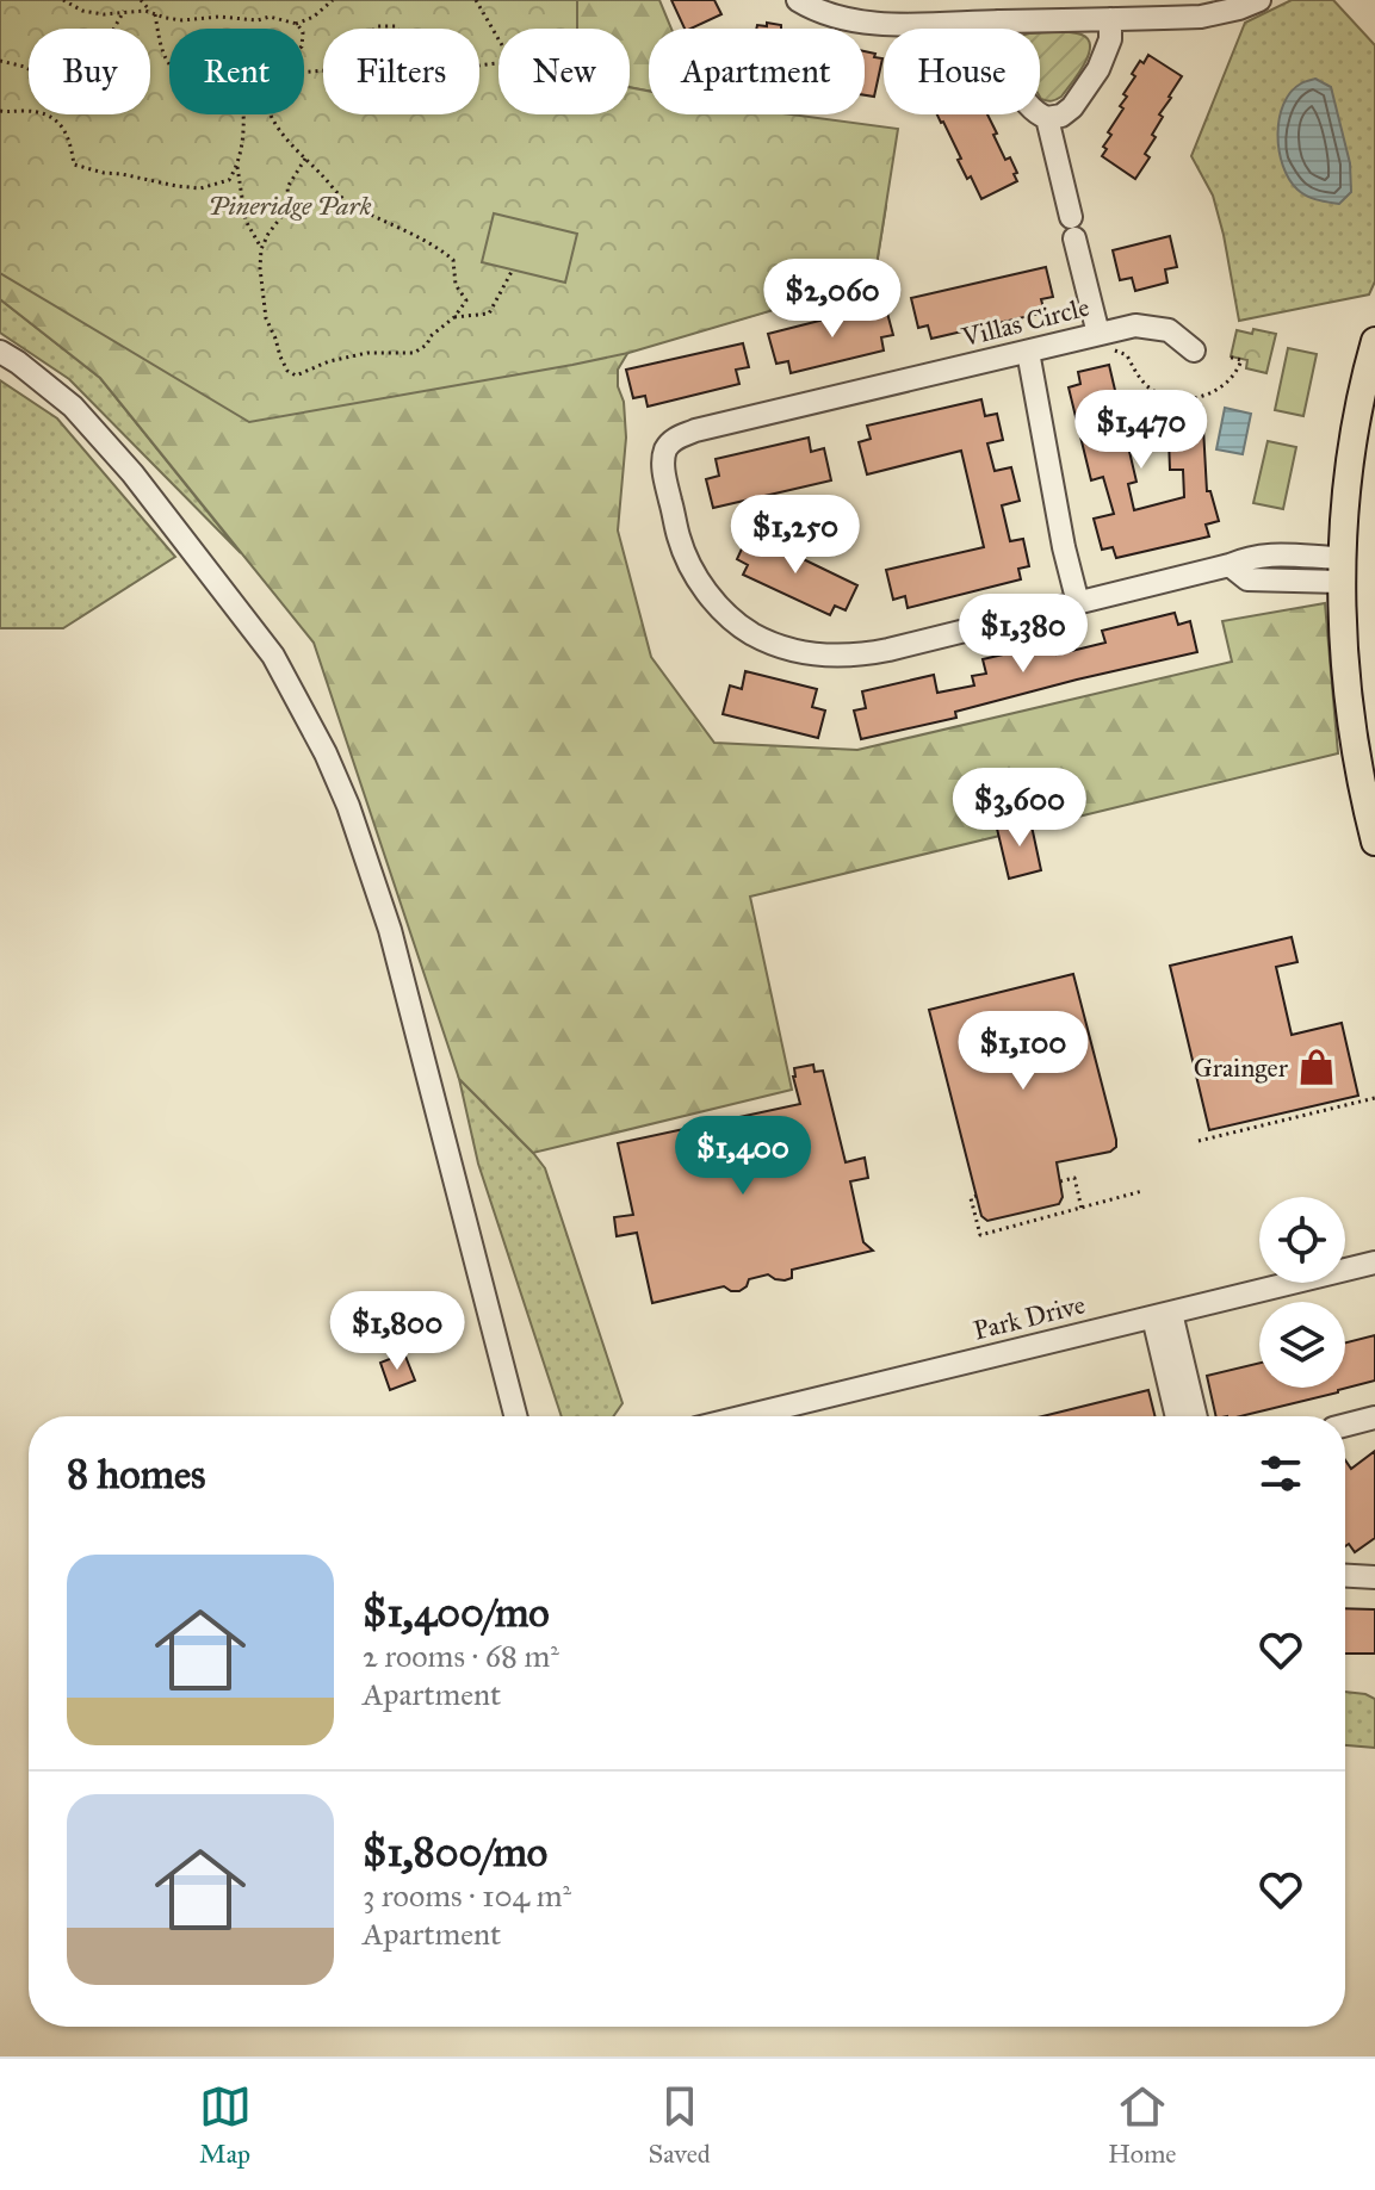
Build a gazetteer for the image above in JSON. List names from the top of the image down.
{
  "streets": {
    "street": ["Villas Circle", "Park Drive"]
  },
  "parks": ["Pineridge Park"],
  "places": {
    "shop": ["Grainger"]
  },
  "page": {
    "chip": [
      "Buy",
      "Rent",
      "Filters",
      "New",
      "Apartment",
      "House"
    ],
    "price": [
      "$2,060",
      "$1,470",
      "$1,250",
      "$1,380",
      "$3,600",
      "$1,100",
      "$1,400",
      "$1,800"
    ],
    "heading": "8 homes",
    "list": [
      {
        "name": "$1,400/mo",
        "note": "2 rooms · 68 m² · Apartment"
      },
      {
        "name": "$1,800/mo",
        "note": "3 rooms · 104 m² · Apartment"
      }
    ],
    "tabs": ["Map", "Saved", "Home"]
  }
}
